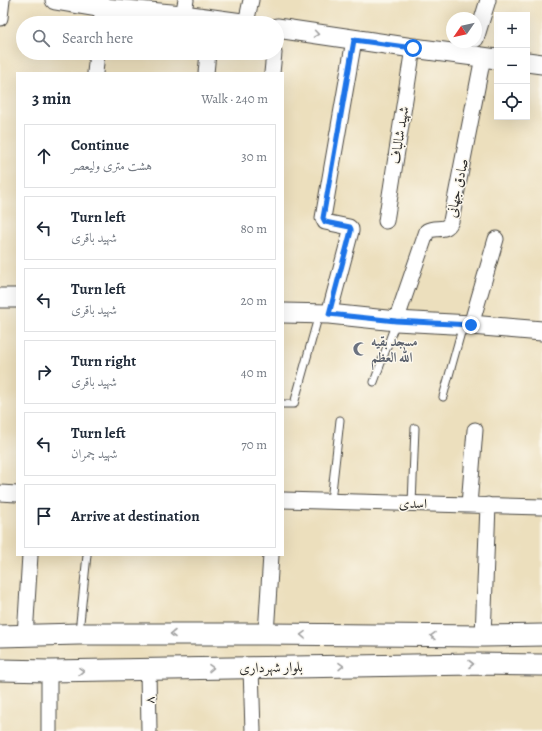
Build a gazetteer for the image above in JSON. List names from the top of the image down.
{
  "streets": {
    "main road": ["بلوار شهرداری"],
    "street": [
      "شهید شالباف",
      "صادق جهانی",
      "اسدی",
      "۸"
    ]
  },
  "crossings": [
    ["بلوار شهرداری", "۸"]
  ],
  "places": {
    "mosque": ["مسجد بقیه الله العظم"]
  },
  "north": "bottom left",
  "page": {
    "map_buttons": ["+", "−"],
    "search": "Search here",
    "heading": ["3 min", "Walk · 240 m"],
    "list": [
      ["Continue", "هشت متری ولیعصر", "30 m"],
      ["Turn left", "شهید باقری", "80 m"],
      ["Turn left", "شهید باقری", "20 m"],
      ["Turn right", "شهید باقری", "40 m"],
      ["Turn left", "شهید چمران", "70 m"],
      "Arrive at destination"
    ]
  }
}
